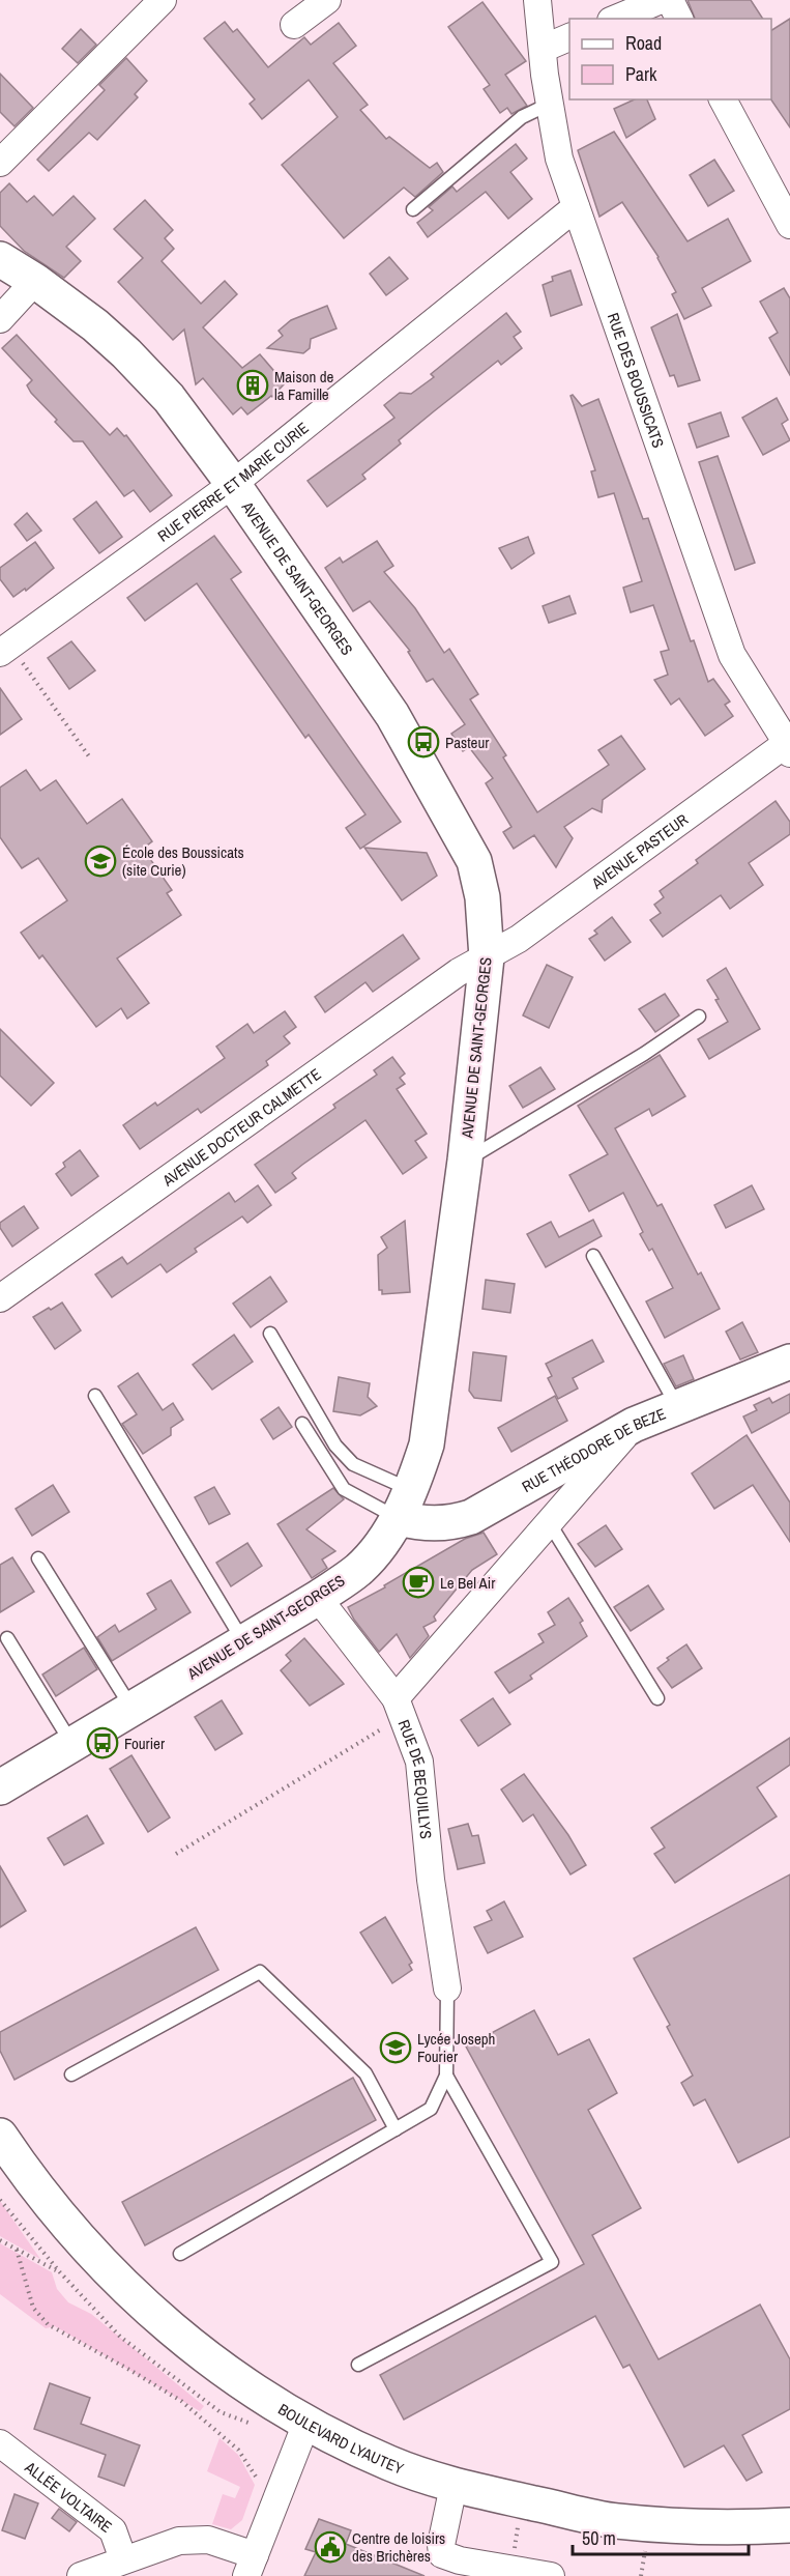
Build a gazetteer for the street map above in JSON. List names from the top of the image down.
{
  "streets": {
    "main road": ["AVENUE DE SAINT-GEORGES", "RUE THÉODORE DE BEZE", "BOULEVARD LYAUTEY"],
    "street": [
      "RUE DES BOUSSICATS",
      "RUE PIERRE ET MARIE CURIE",
      "AVENUE PASTEUR",
      "AVENUE DOCTEUR CALMETTE",
      "RUE DE BEQUILLYS",
      "ALLÉE VOLTAIRE"
    ]
  },
  "crossings": [
    ["RUE DES BOUSSICATS", "RUE PIERRE ET MARIE CURIE"],
    ["RUE DES BOUSSICATS", "AVENUE PASTEUR"],
    ["RUE PIERRE ET MARIE CURIE", "AVENUE DE SAINT-GEORGES"],
    ["AVENUE DE SAINT-GEORGES", "AVENUE PASTEUR"],
    ["AVENUE DE SAINT-GEORGES", "AVENUE DOCTEUR CALMETTE"],
    ["AVENUE DE SAINT-GEORGES", "RUE THÉODORE DE BEZE"],
    ["AVENUE DE SAINT-GEORGES", "RUE DE BEQUILLYS"],
    ["AVENUE PASTEUR", "AVENUE DOCTEUR CALMETTE"]
  ],
  "places": {
    "building": ["Maison de la Famille"],
    "bus stop": ["Pasteur", "Fourier"],
    "school or university": ["École des Boussicats (site Curie)", "Lycée Joseph Fourier"],
    "cafe": ["Le Bel Air"],
    "public building": ["Centre de loisirs des Brichères"]
  },
  "legend": ["Road", "Park"],
  "scale_bar": "50 m"
}
